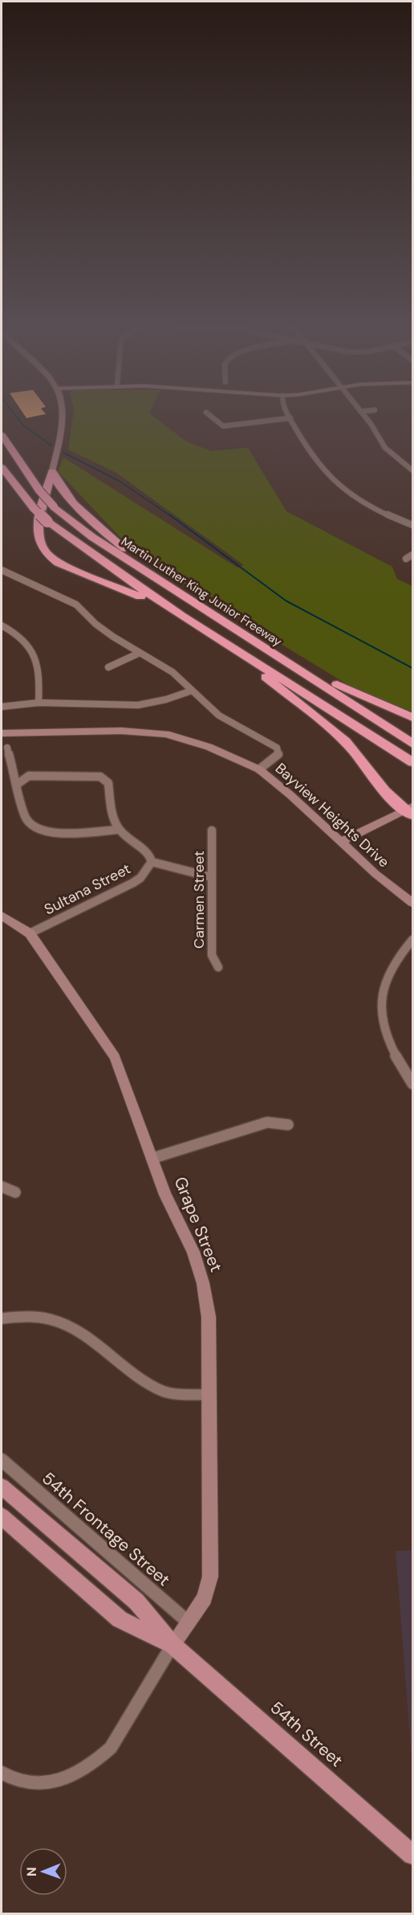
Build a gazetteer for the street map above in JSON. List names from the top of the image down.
{
  "streets": {
    "highway": ["Martin Luther King Junior Freeway"],
    "main road": ["54th Street"],
    "street": [
      "Bayview Heights Drive",
      "Sultana Street",
      "Carmen Street",
      "Grape Street",
      "54th Frontage Street"
    ]
  },
  "crossings": [
    ["Sultana Street", "Grape Street"],
    ["Grape Street", "54th Frontage Street"],
    ["Grape Street", "54th Street"]
  ],
  "north": "left"
}
